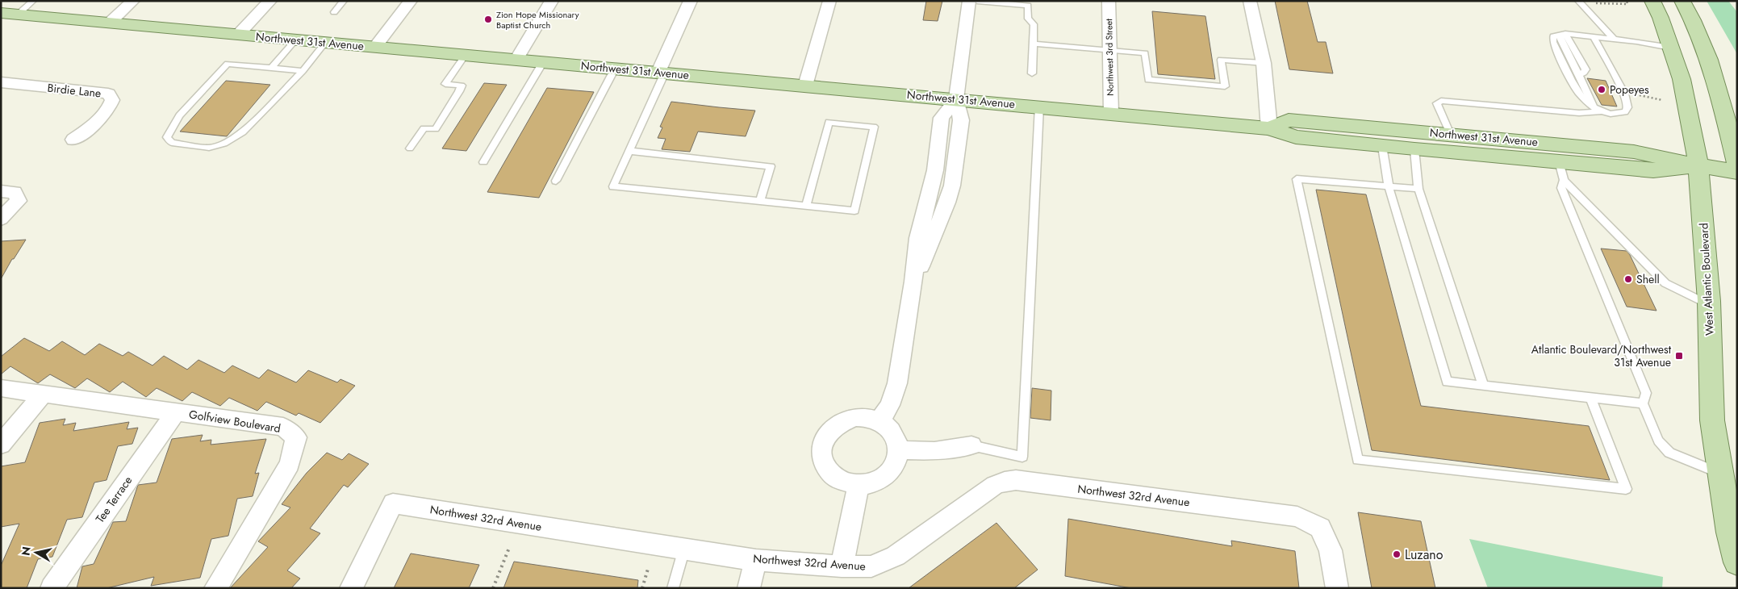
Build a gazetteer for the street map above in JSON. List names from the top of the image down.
{
  "streets": {
    "main road": ["Northwest 31st Avenue", "West Atlantic Boulevard"],
    "street": [
      "Northwest 3rd Street",
      "Birdie Lane",
      "Golfview Boulevard",
      "Northwest 32rd Avenue",
      "Tee Terrace"
    ]
  },
  "crossings": [
    ["Northwest 31st Avenue", "Northwest 3rd Street"],
    ["Northwest 31st Avenue", "West Atlantic Boulevard"],
    ["Golfview Boulevard", "Tee Terrace"]
  ],
  "places": {
    "other": [
      "Zion Hope Missionary Baptist Church",
      "Popeyes",
      "Shell",
      "Luzano"
    ],
    "transit": ["Atlantic Boulevard/Northwest 31st Avenue"]
  },
  "north": "left"
}
